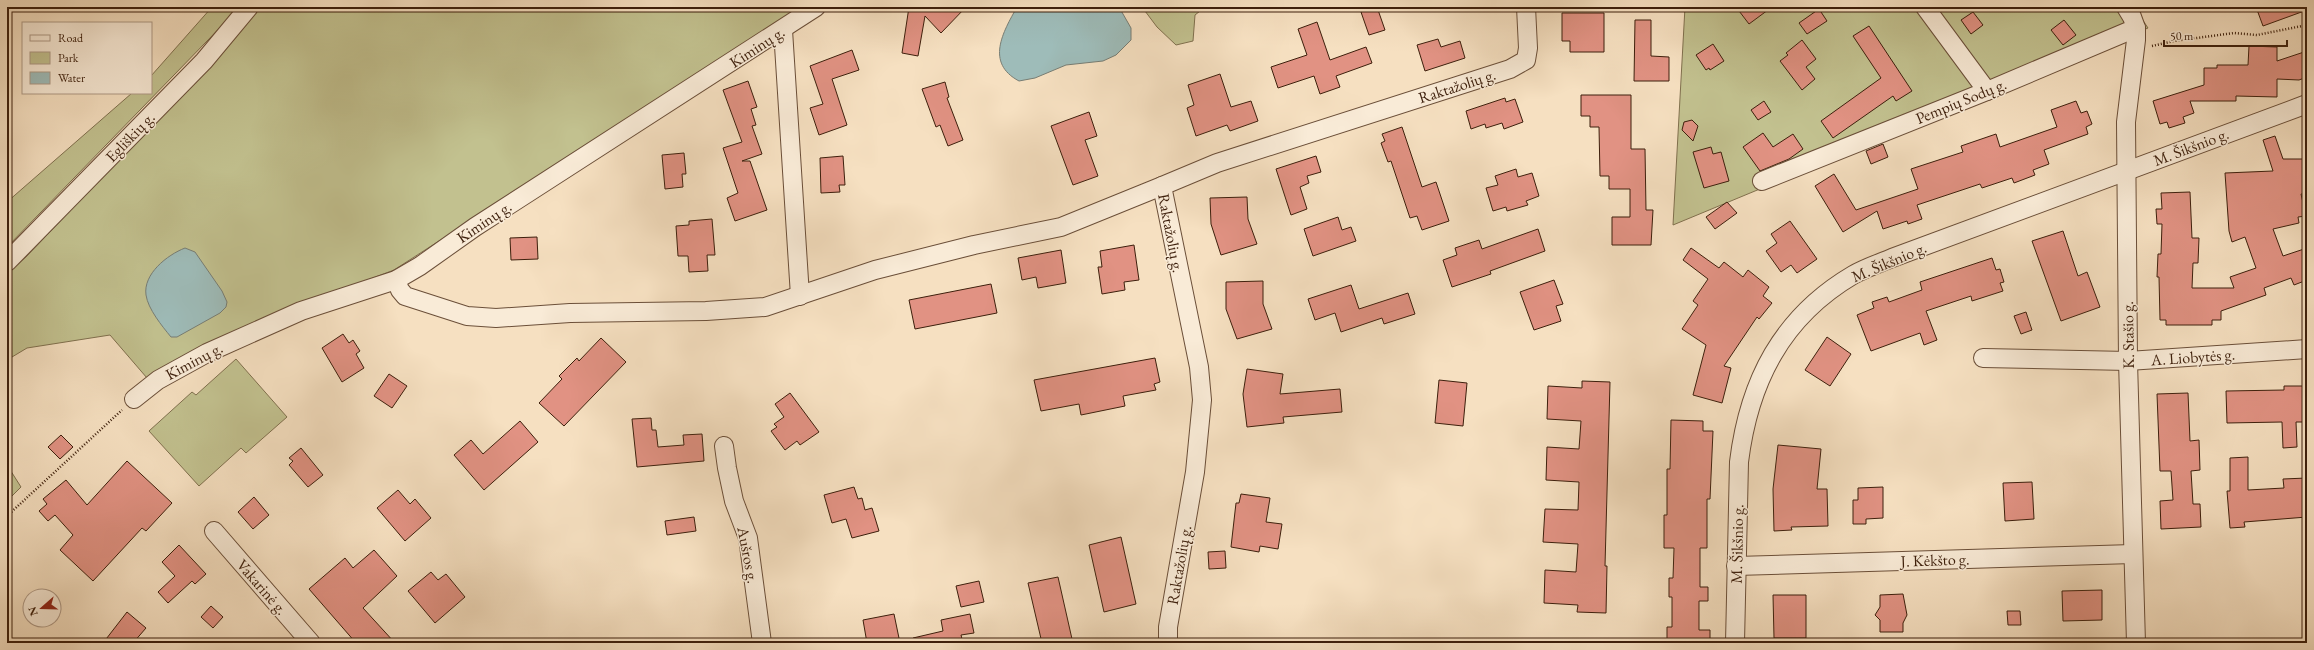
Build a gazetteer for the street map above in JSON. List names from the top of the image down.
{
  "streets": {
    "street": [
      "Kiminų g.",
      "Raktažolių g.",
      "Pempių Sodų g.",
      "Egliškių g.",
      "M. Šikšnio g.",
      "K. Stašio g.",
      "A. Liobytės g.",
      "Aušros g.",
      "J. Kėkšto g.",
      "Vakarinė g."
    ]
  },
  "crossings": [
    ["Pempių Sodų g.", "K. Stašio g."],
    ["M. Šikšnio g.", "K. Stašio g."],
    ["M. Šikšnio g.", "J. Kėkšto g."],
    ["K. Stašio g.", "A. Liobytės g."],
    ["K. Stašio g.", "J. Kėkšto g."]
  ],
  "legend": ["Road", "Park", "Water"],
  "scale_bar": "50 m",
  "north": "left"
}
